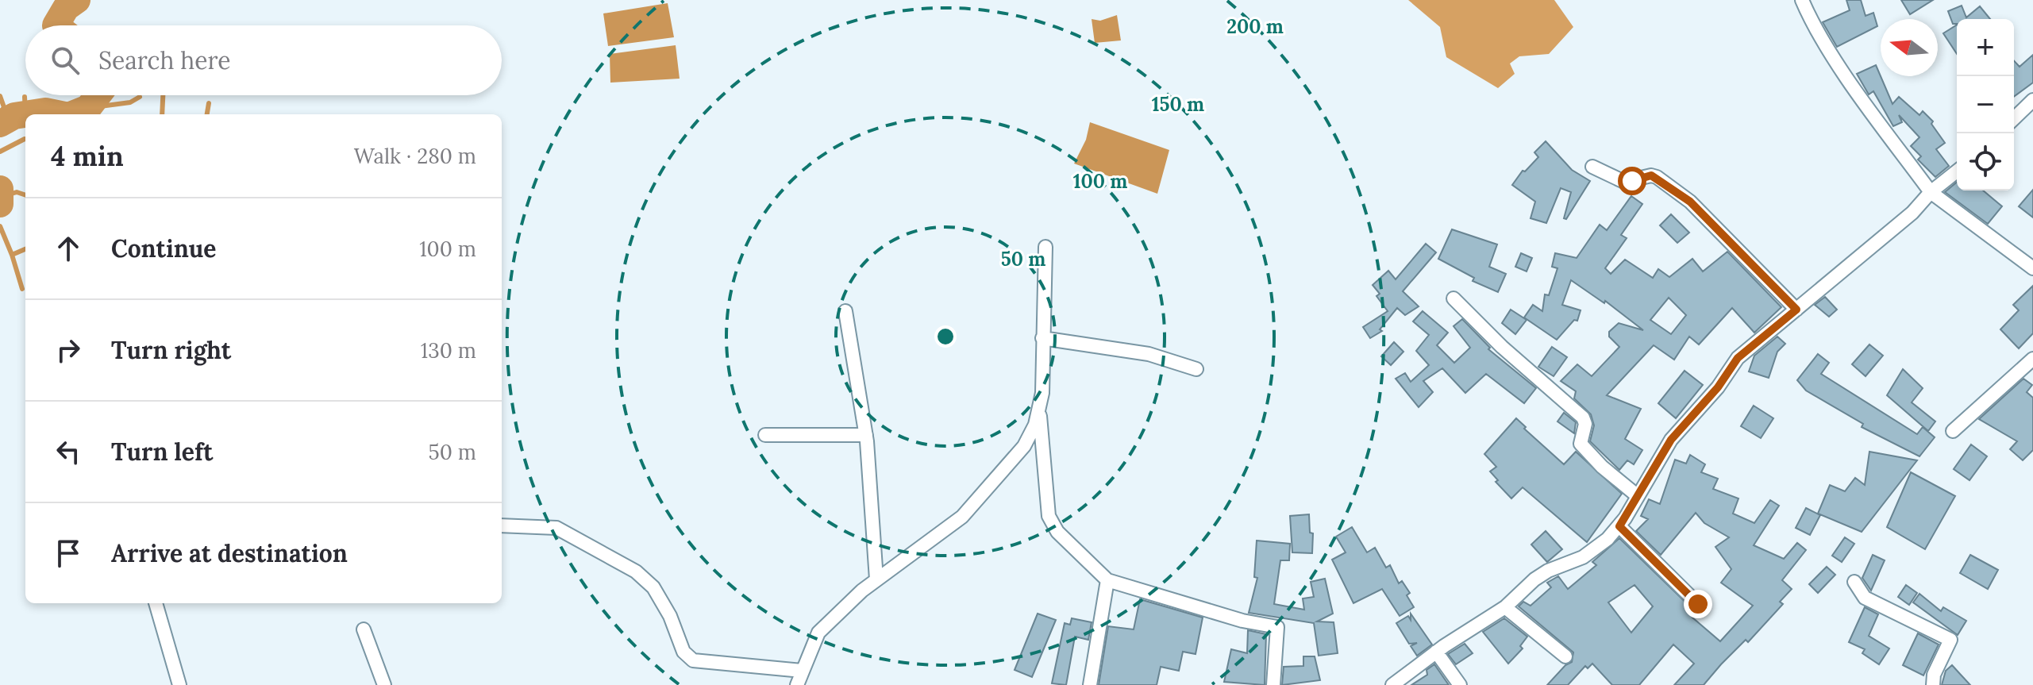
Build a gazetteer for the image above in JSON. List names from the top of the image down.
{
  "north": "left",
  "page": {
    "map_buttons": ["+", "−"],
    "search": "Search here",
    "heading": ["4 min", "Walk · 280 m"],
    "list": [
      ["Continue", "100 m"],
      ["Turn right", "130 m"],
      ["Turn left", "50 m"],
      "Arrive at destination"
    ]
  },
  "rings": [
    "200 m",
    "150 m",
    "100 m",
    "50 m"
  ]
}
